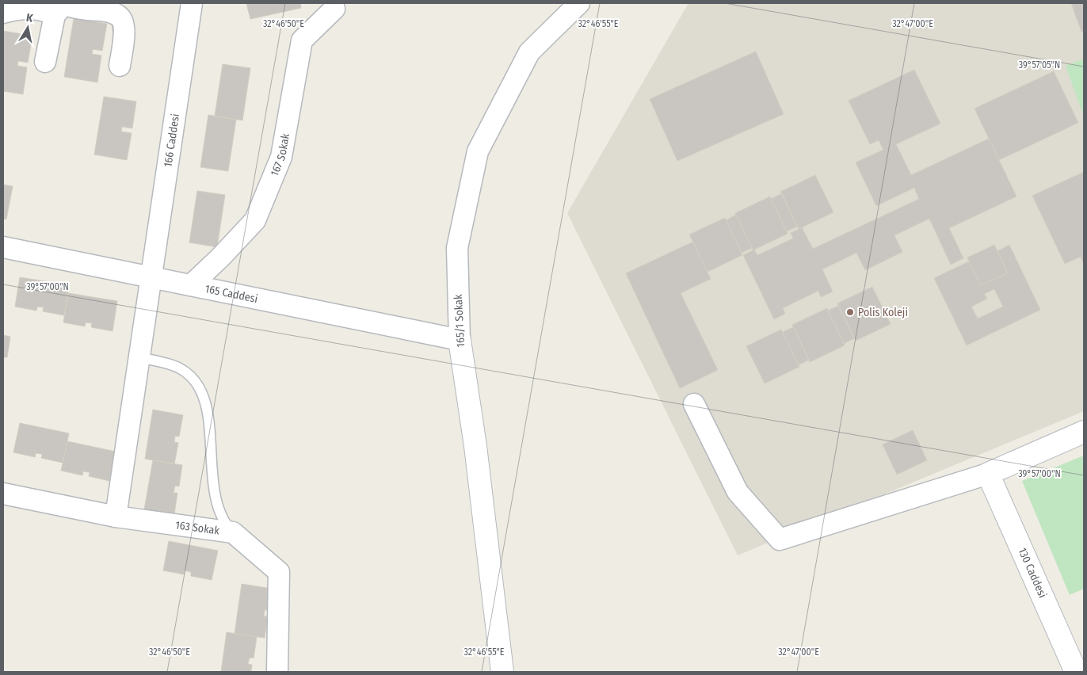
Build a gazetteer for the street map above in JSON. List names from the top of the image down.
{
  "streets": {
    "street": [
      "166 Caddesi",
      "167 Sokak",
      "165 Caddesi",
      "165/1 Sokak",
      "163 Sokak",
      "130 Caddesi"
    ]
  },
  "crossings": [
    ["166 Caddesi", "165 Caddesi"],
    ["166 Caddesi", "163 Sokak"],
    ["167 Sokak", "165 Caddesi"],
    ["165 Caddesi", "165/1 Sokak"]
  ],
  "places": ["Polis Koleji"],
  "north": "top",
  "coordinates": [
    "32°46'50\"E",
    "32°46'55\"E",
    "32°47'00\"E",
    "39°57'05\"N",
    "39°57'00\"N"
  ]
}
